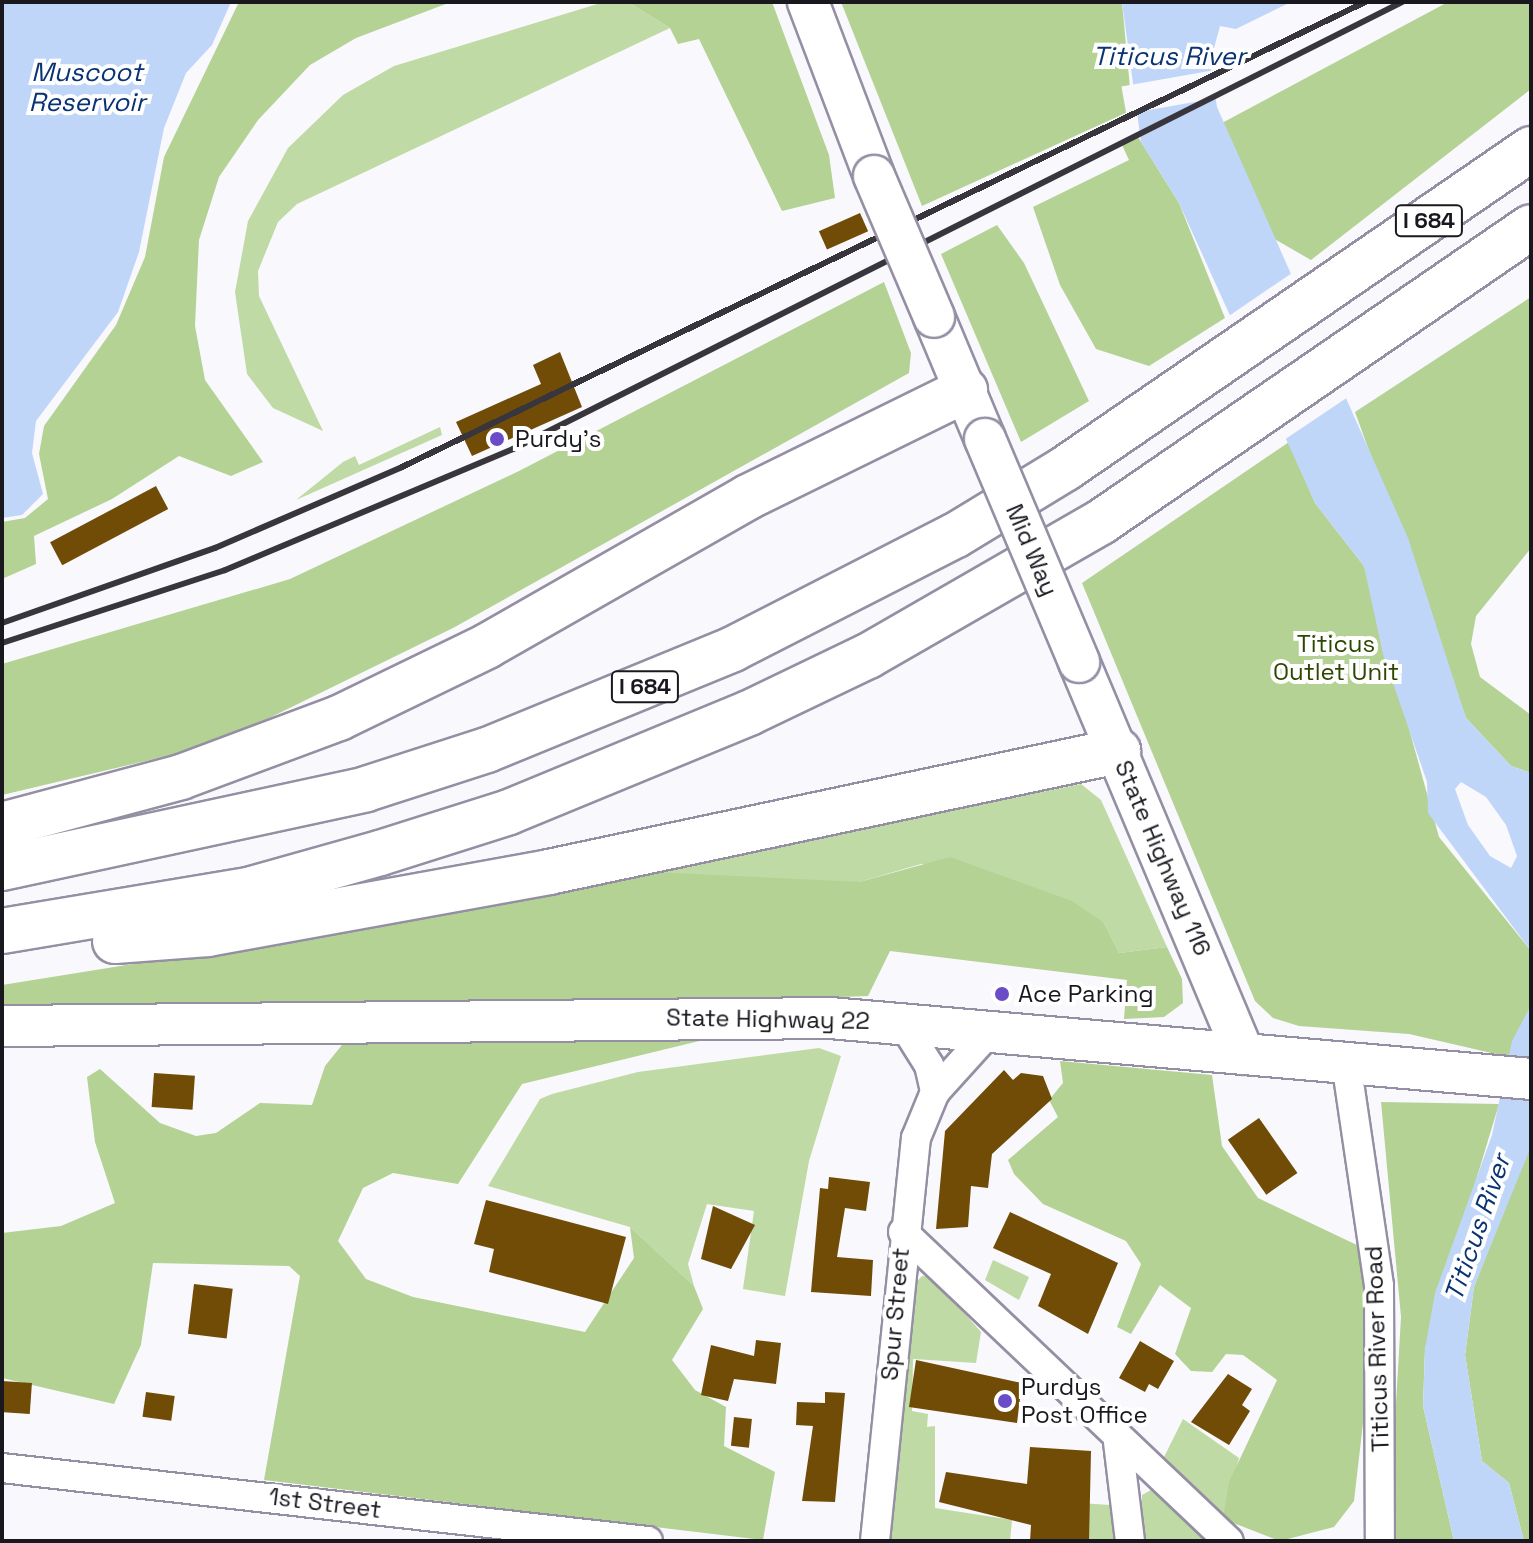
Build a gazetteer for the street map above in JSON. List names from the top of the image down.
{
  "streets": {
    "highway": ["I 684"],
    "main road": ["Mid Way", "State Highway 116", "State Highway 22"],
    "street": ["Spur Street", "Titicus River Road", "1st Street"]
  },
  "crossings": [
    ["Mid Way", "State Highway 116"],
    ["State Highway 116", "State Highway 22"],
    ["State Highway 22", "Spur Street"],
    ["State Highway 22", "Titicus River Road"]
  ],
  "water": ["Titicus River", "Muscoot Reservoir"],
  "parks": ["Titicus Outlet Unit"],
  "places": ["Purdy's", "Ace Parking", "Purdys Post Office"]
}
